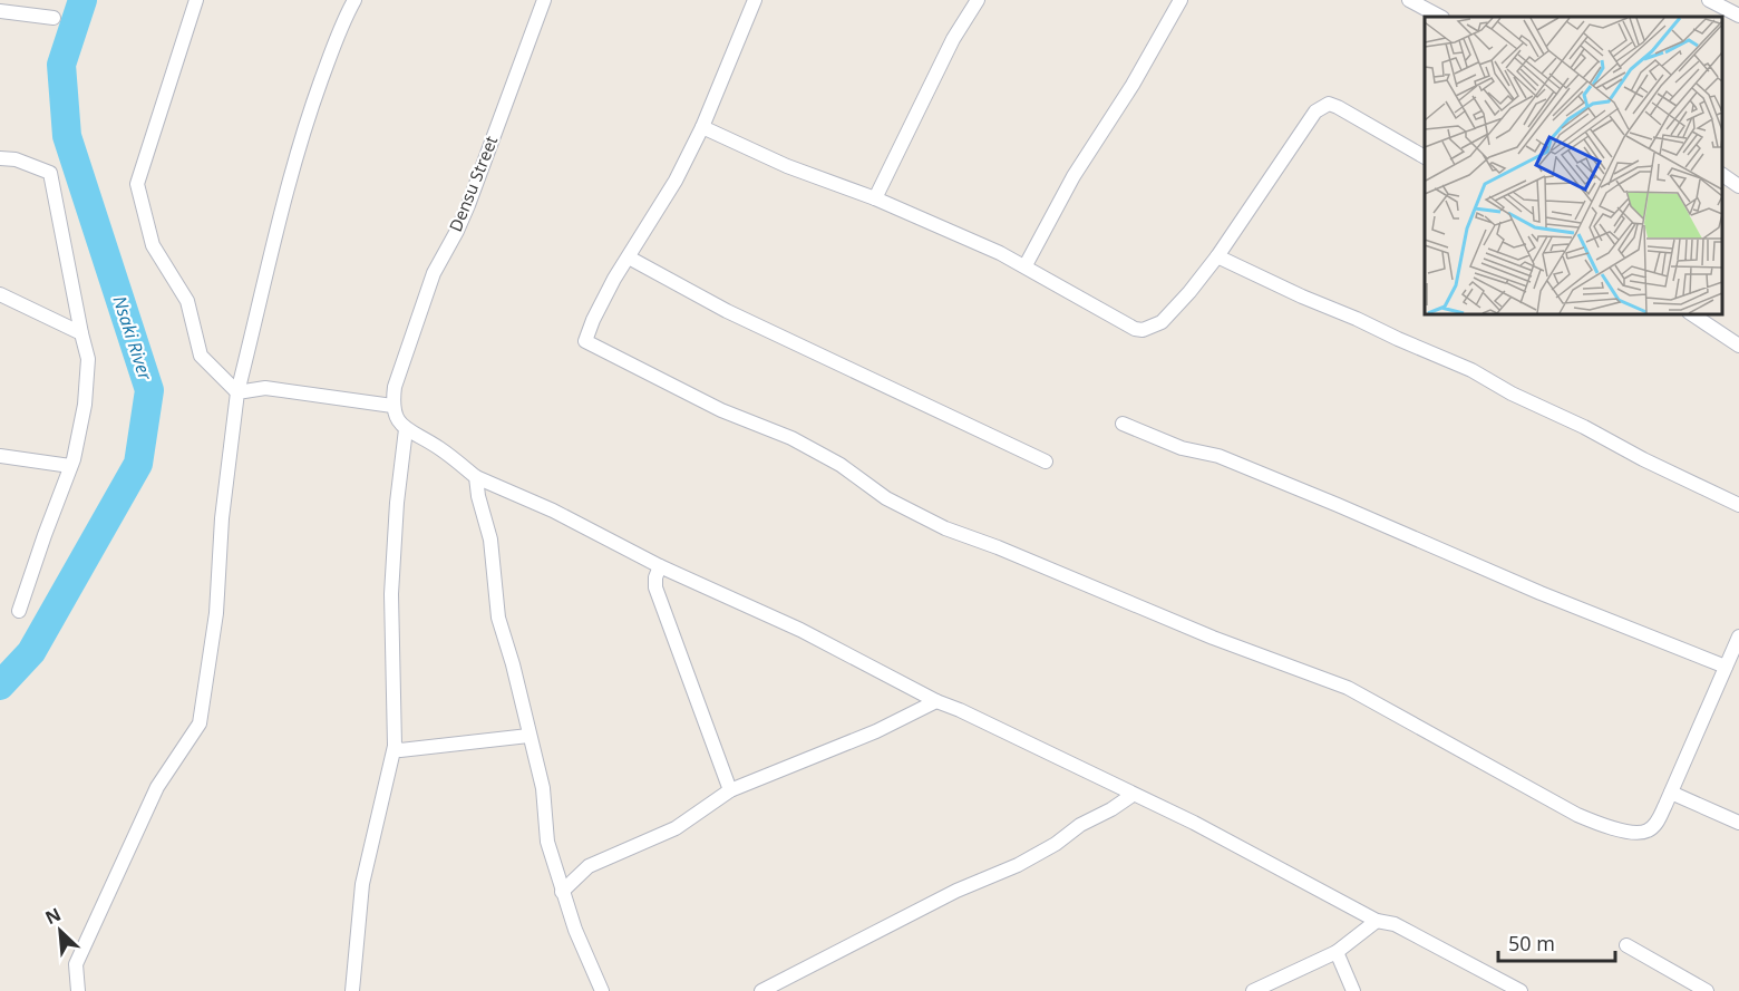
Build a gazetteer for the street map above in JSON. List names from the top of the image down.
{
  "streets": {
    "street": ["Densu Street"]
  },
  "water": ["Nsaki River"],
  "scale_bar": "50 m",
  "north": "top left"
}
